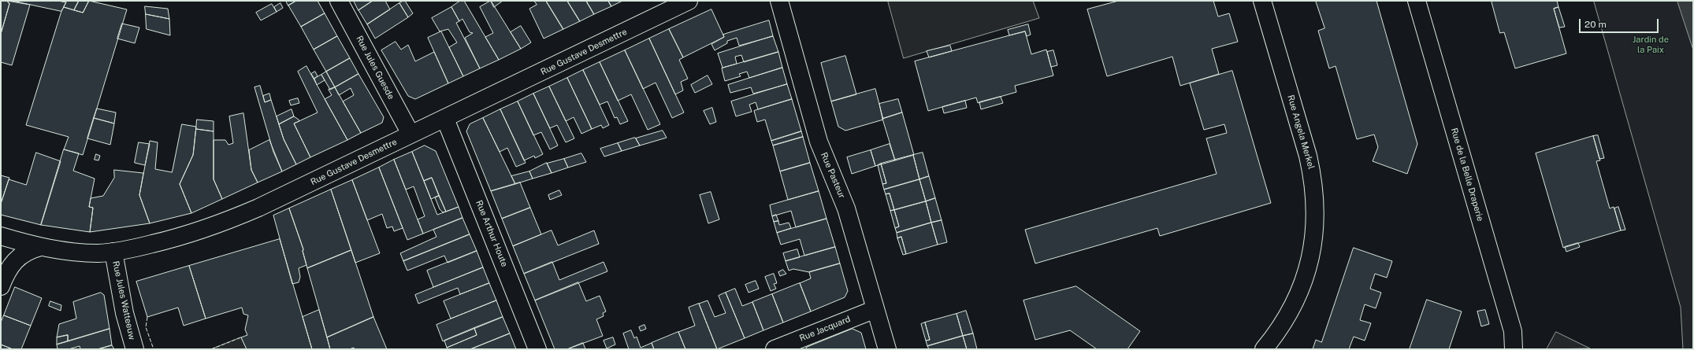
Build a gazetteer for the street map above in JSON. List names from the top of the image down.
{
  "streets": {
    "street": [
      "Rue Gustave Desmettre",
      "Rue Jules Guesde",
      "Rue Angela Merkel",
      "Rue de la Belle Draperie",
      "Rue Pasteur",
      "Rue Arthur Houte",
      "Rue Jules Watteeuw",
      "Rue Jacquard"
    ]
  },
  "crossings": [
    ["Rue Gustave Desmettre", "Rue Jules Guesde"],
    ["Rue Gustave Desmettre", "Rue Arthur Houte"],
    ["Rue Gustave Desmettre", "Rue Jules Watteeuw"],
    ["Rue Pasteur", "Rue Jacquard"]
  ],
  "parks": ["Jardin de la Paix"],
  "scale_bar": "20 m"
}
